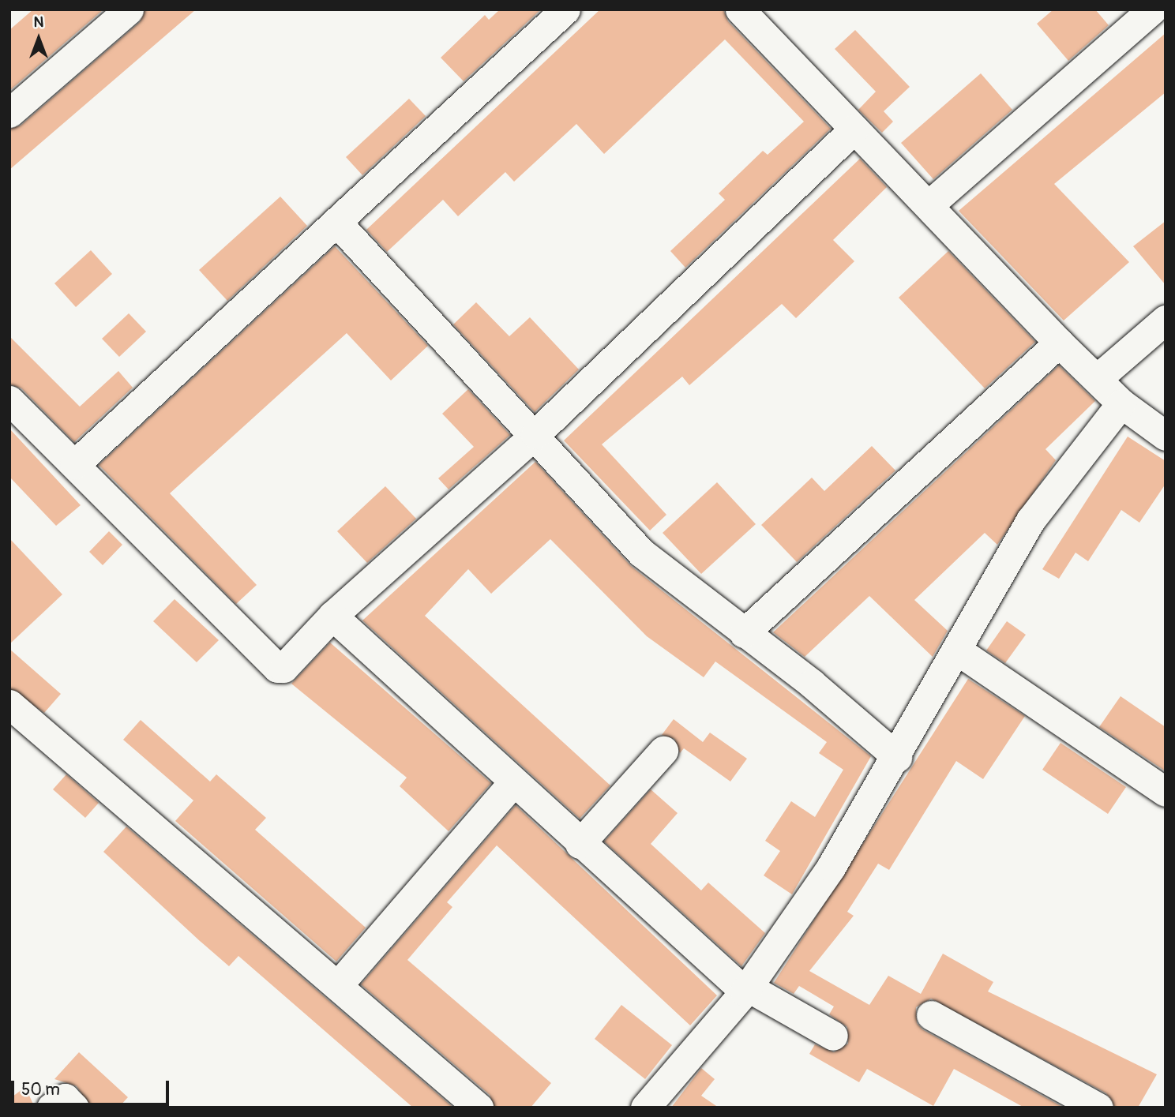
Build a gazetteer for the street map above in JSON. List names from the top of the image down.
{
  "scale_bar": "50 m",
  "north": "top"
}
